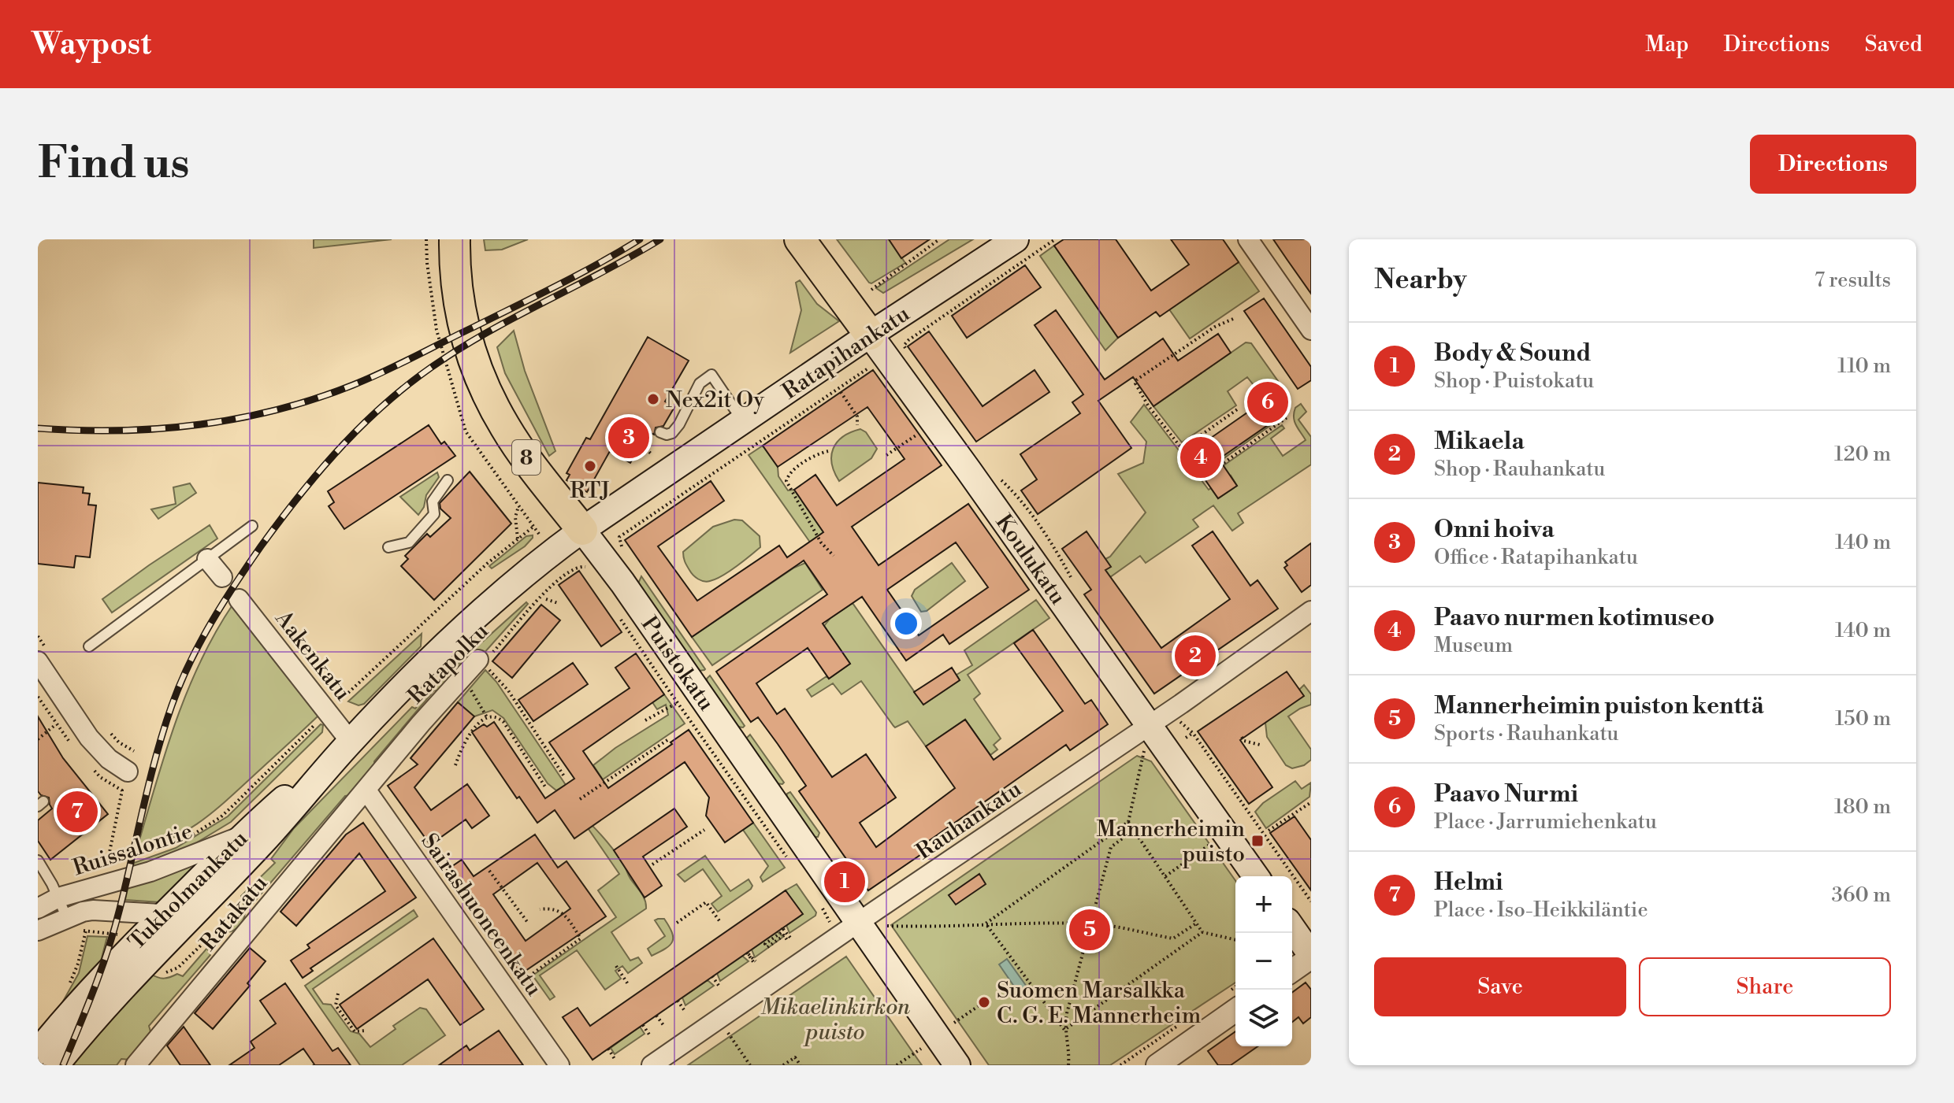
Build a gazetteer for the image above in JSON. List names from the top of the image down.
{
  "streets": {
    "highway": ["8", "Koulukatu", "Puistokatu"],
    "main road": ["Ratapihankatu", "Tukholmankatu"],
    "street": [
      "Aakenkatu",
      "Ratapolku",
      "Rauhankatu",
      "Ruissalontie",
      "Ratakatu",
      "Sairashuoneenkatu"
    ]
  },
  "crossings": [
    ["Ratapihankatu", "Koulukatu"],
    ["Ratapihankatu", "Puistokatu"],
    ["Ratapihankatu", "Tukholmankatu"],
    ["Koulukatu", "Rauhankatu"],
    ["Aakenkatu", "Tukholmankatu"],
    ["Ratapolku", "Ratakatu"],
    ["Ratapolku", "Sairashuoneenkatu"],
    ["Puistokatu", "Rauhankatu"],
    ["Puistokatu", "Tukholmankatu"],
    ["Ruissalontie", "Tukholmankatu"],
    ["Ratakatu", "Sairashuoneenkatu"]
  ],
  "parks": ["Mikaelinkirkon puisto"],
  "places": {
    "other": ["Nex2it Oy", "RTJ", "Suomen Marsalkka C. G. E. Mannerheim"],
    "transit": ["Mannerheimin puisto"]
  },
  "page": {
    "header": "Waypost",
    "nav": ["Map", "Directions", "Saved"],
    "buttons": [
      "Directions",
      ["Save", "Share"]
    ],
    "title": "Find us",
    "heading": ["Nearby", "7 results"],
    "list": [
      {
        "mark": "1",
        "name": "Body & Sound",
        "note": "Shop · Puistokatu",
        "value": "110 m"
      },
      {
        "mark": "2",
        "name": "Mikaela",
        "note": "Shop · Rauhankatu",
        "value": "120 m"
      },
      {
        "mark": "3",
        "name": "Onni hoiva",
        "note": "Office · Ratapihankatu",
        "value": "140 m"
      },
      {
        "mark": "4",
        "name": "Paavo nurmen kotimuseo",
        "note": "Museum",
        "value": "140 m"
      },
      {
        "mark": "5",
        "name": "Mannerheimin puiston kenttä",
        "note": "Sports · Rauhankatu",
        "value": "150 m"
      },
      {
        "mark": "6",
        "name": "Paavo Nurmi",
        "note": "Place · Jarrumiehenkatu",
        "value": "180 m"
      },
      {
        "mark": "7",
        "name": "Helmi",
        "note": "Place · Iso-Heikkiläntie",
        "value": "360 m"
      }
    ],
    "pins": [
      "6",
      "3",
      "4",
      "2",
      "7",
      "1",
      "5"
    ],
    "map_buttons": ["+", "−"]
  }
}
